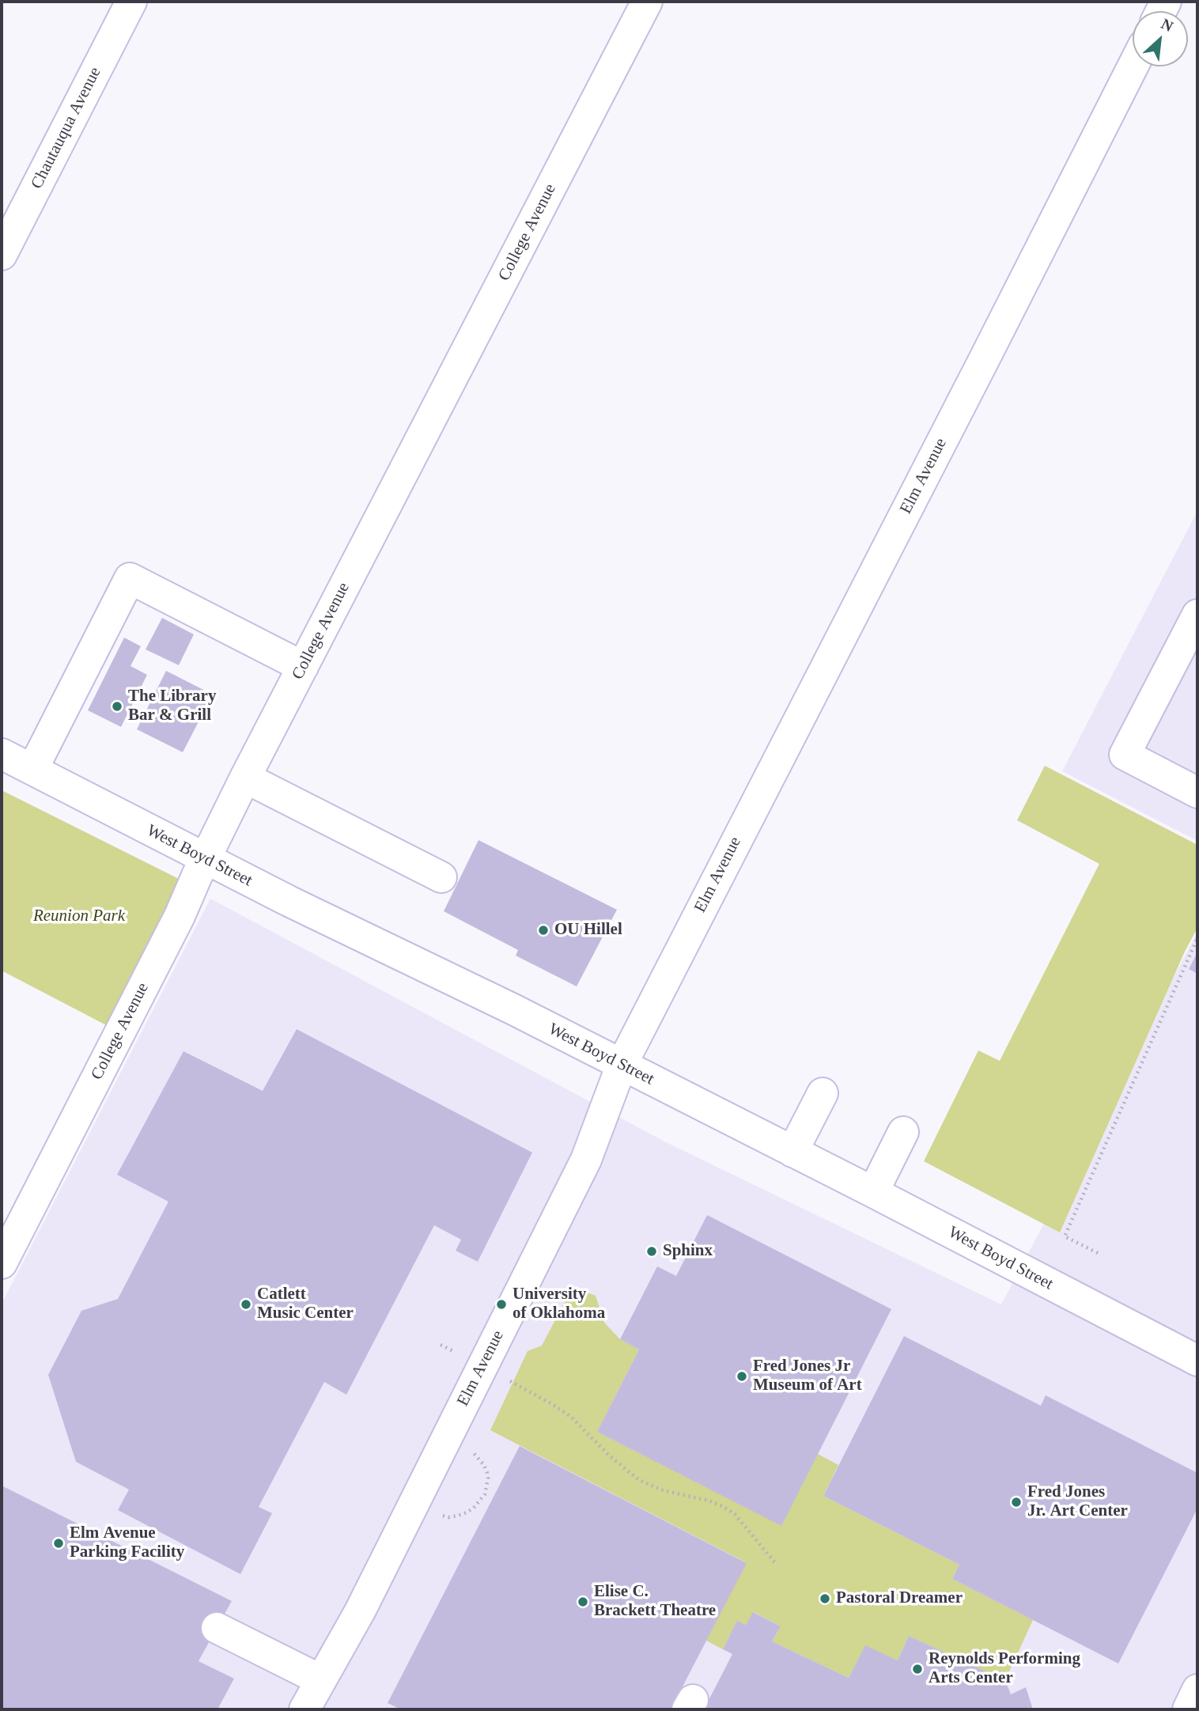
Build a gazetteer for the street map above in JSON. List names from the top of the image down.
{
  "streets": {
    "street": [
      "Chautauqua Avenue",
      "College Avenue",
      "Elm Avenue",
      "West Boyd Street"
    ]
  },
  "crossings": [
    ["College Avenue", "West Boyd Street"],
    ["Elm Avenue", "West Boyd Street"]
  ],
  "parks": ["Reunion Park"],
  "places": [
    "The Library Bar & Grill",
    "OU Hillel",
    "Sphinx",
    "Catlett Music Center",
    "University of Oklahoma",
    "Fred Jones Jr Museum of Art",
    "Fred Jones Jr. Art Center",
    "Elm Avenue Parking Facility",
    "Pastoral Dreamer",
    "Elise C. Brackett Theatre",
    "Reynolds Performing Arts Center"
  ],
  "north": "top right"
}
